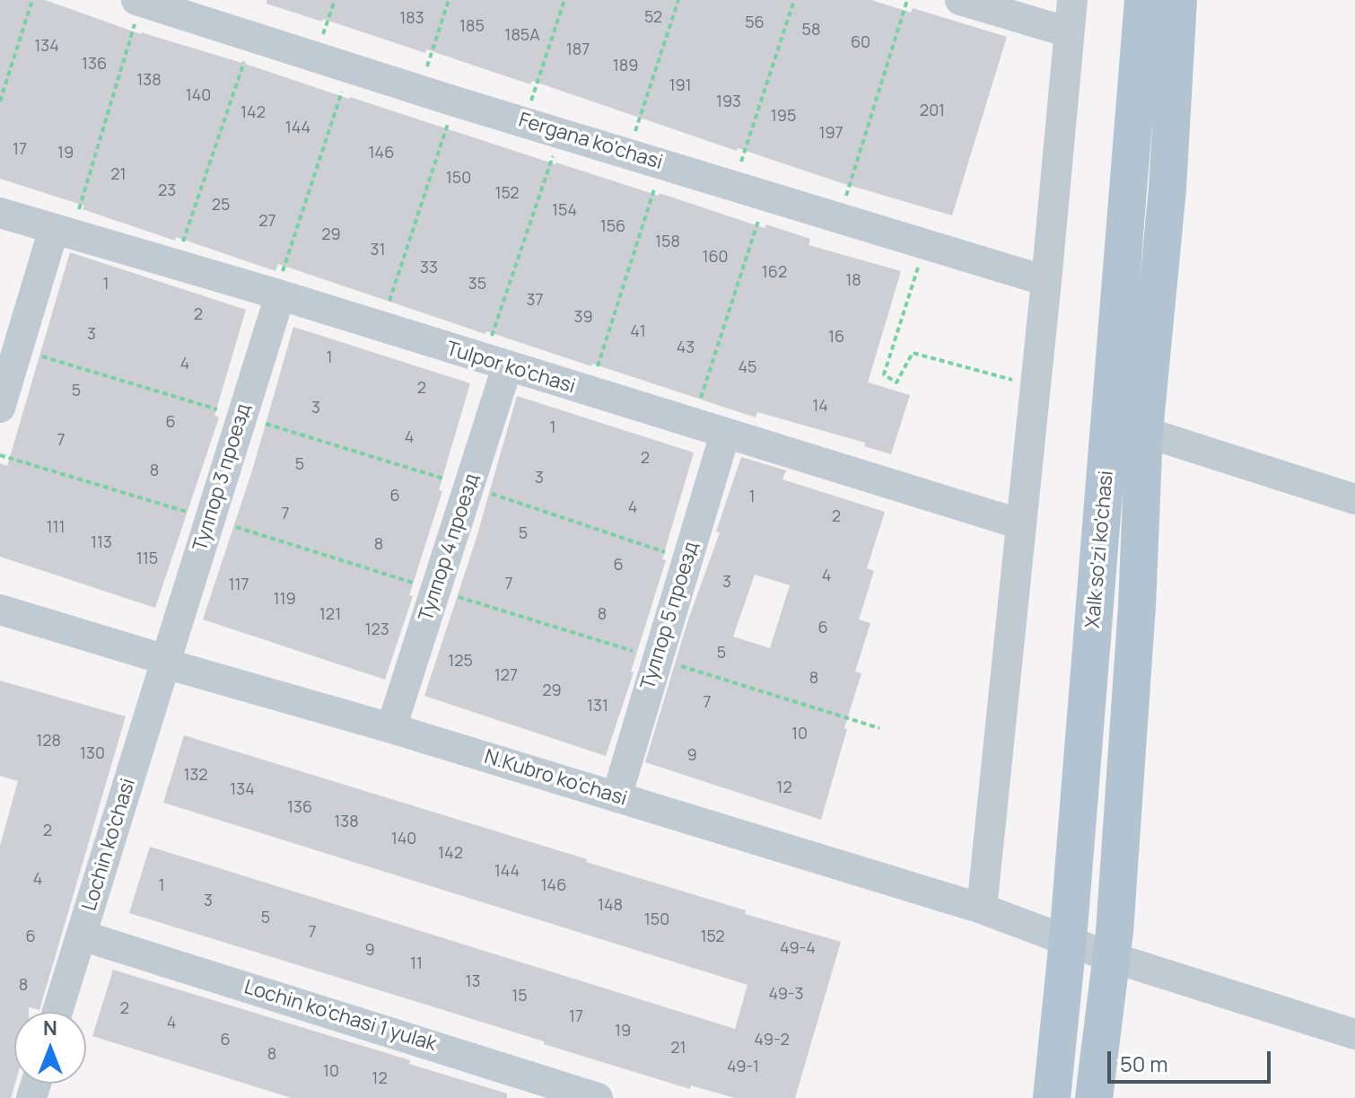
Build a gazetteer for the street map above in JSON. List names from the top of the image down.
{
  "streets": {
    "main road": ["Xalk so'zi ko'chasi"],
    "street": [
      "Fergana ko'chasi",
      "Tulpor ko'chasi",
      "Тулпор 3 проезд",
      "Тулпор 4 проезд",
      "Тулпор 5 проезд",
      "N.Kubro ko'chasi",
      "Lochin ko'chasi",
      "Lochin ko'chasi 1 yulak"
    ]
  },
  "crossings": [
    ["Tulpor ko'chasi", "Тулпор 3 проезд"],
    ["Tulpor ko'chasi", "Тулпор 4 проезд"],
    ["Tulpor ko'chasi", "Тулпор 5 проезд"],
    ["Тулпор 3 проезд", "N.Kubro ko'chasi"],
    ["Тулпор 3 проезд", "Lochin ko'chasi"],
    ["Тулпор 4 проезд", "N.Kubro ko'chasi"],
    ["Xalk so'zi ko'chasi", "N.Kubro ko'chasi"],
    ["Тулпор 5 проезд", "N.Kubro ko'chasi"],
    ["N.Kubro ko'chasi", "Lochin ko'chasi"],
    ["Lochin ko'chasi", "Lochin ko'chasi 1 yulak"]
  ],
  "house_numbers": [
    "52",
    "183",
    "56",
    "185",
    "58",
    "185А",
    "60",
    "134",
    "187",
    "136",
    "189",
    "138",
    "191",
    "140",
    "193",
    "201",
    "142",
    "195",
    "144",
    "197",
    "17",
    "19",
    "146",
    "21",
    "150",
    "23",
    "152",
    "25",
    "154",
    "27",
    "156",
    "29",
    "158",
    "31",
    "160",
    "33",
    "162",
    "18",
    "1",
    "35",
    "37",
    "2",
    "39",
    "41",
    "3",
    "16",
    "43",
    "1",
    "4",
    "45",
    "2",
    "5",
    "14",
    "3",
    "6",
    "1",
    "4",
    "7",
    "2",
    "5",
    "8",
    "3",
    "6",
    "1",
    "4",
    "7",
    "2",
    "111",
    "5",
    "113",
    "8",
    "115",
    "6",
    "4",
    "3",
    "7",
    "117",
    "119",
    "121",
    "8",
    "6",
    "123",
    "5",
    "125",
    "127",
    "8",
    "29",
    "7",
    "131",
    "10",
    "128",
    "130",
    "9",
    "132",
    "12",
    "134",
    "136",
    "138",
    "2",
    "140",
    "142",
    "144",
    "4",
    "1",
    "146",
    "3",
    "148",
    "5",
    "150",
    "7",
    "6",
    "152",
    "49-4",
    "9",
    "11",
    "13",
    "8",
    "49-3",
    "15",
    "2",
    "17",
    "4",
    "19",
    "6",
    "49-2",
    "21",
    "8",
    "49-1",
    "10",
    "12"
  ],
  "scale_bar": "50 m",
  "north": "top"
}
